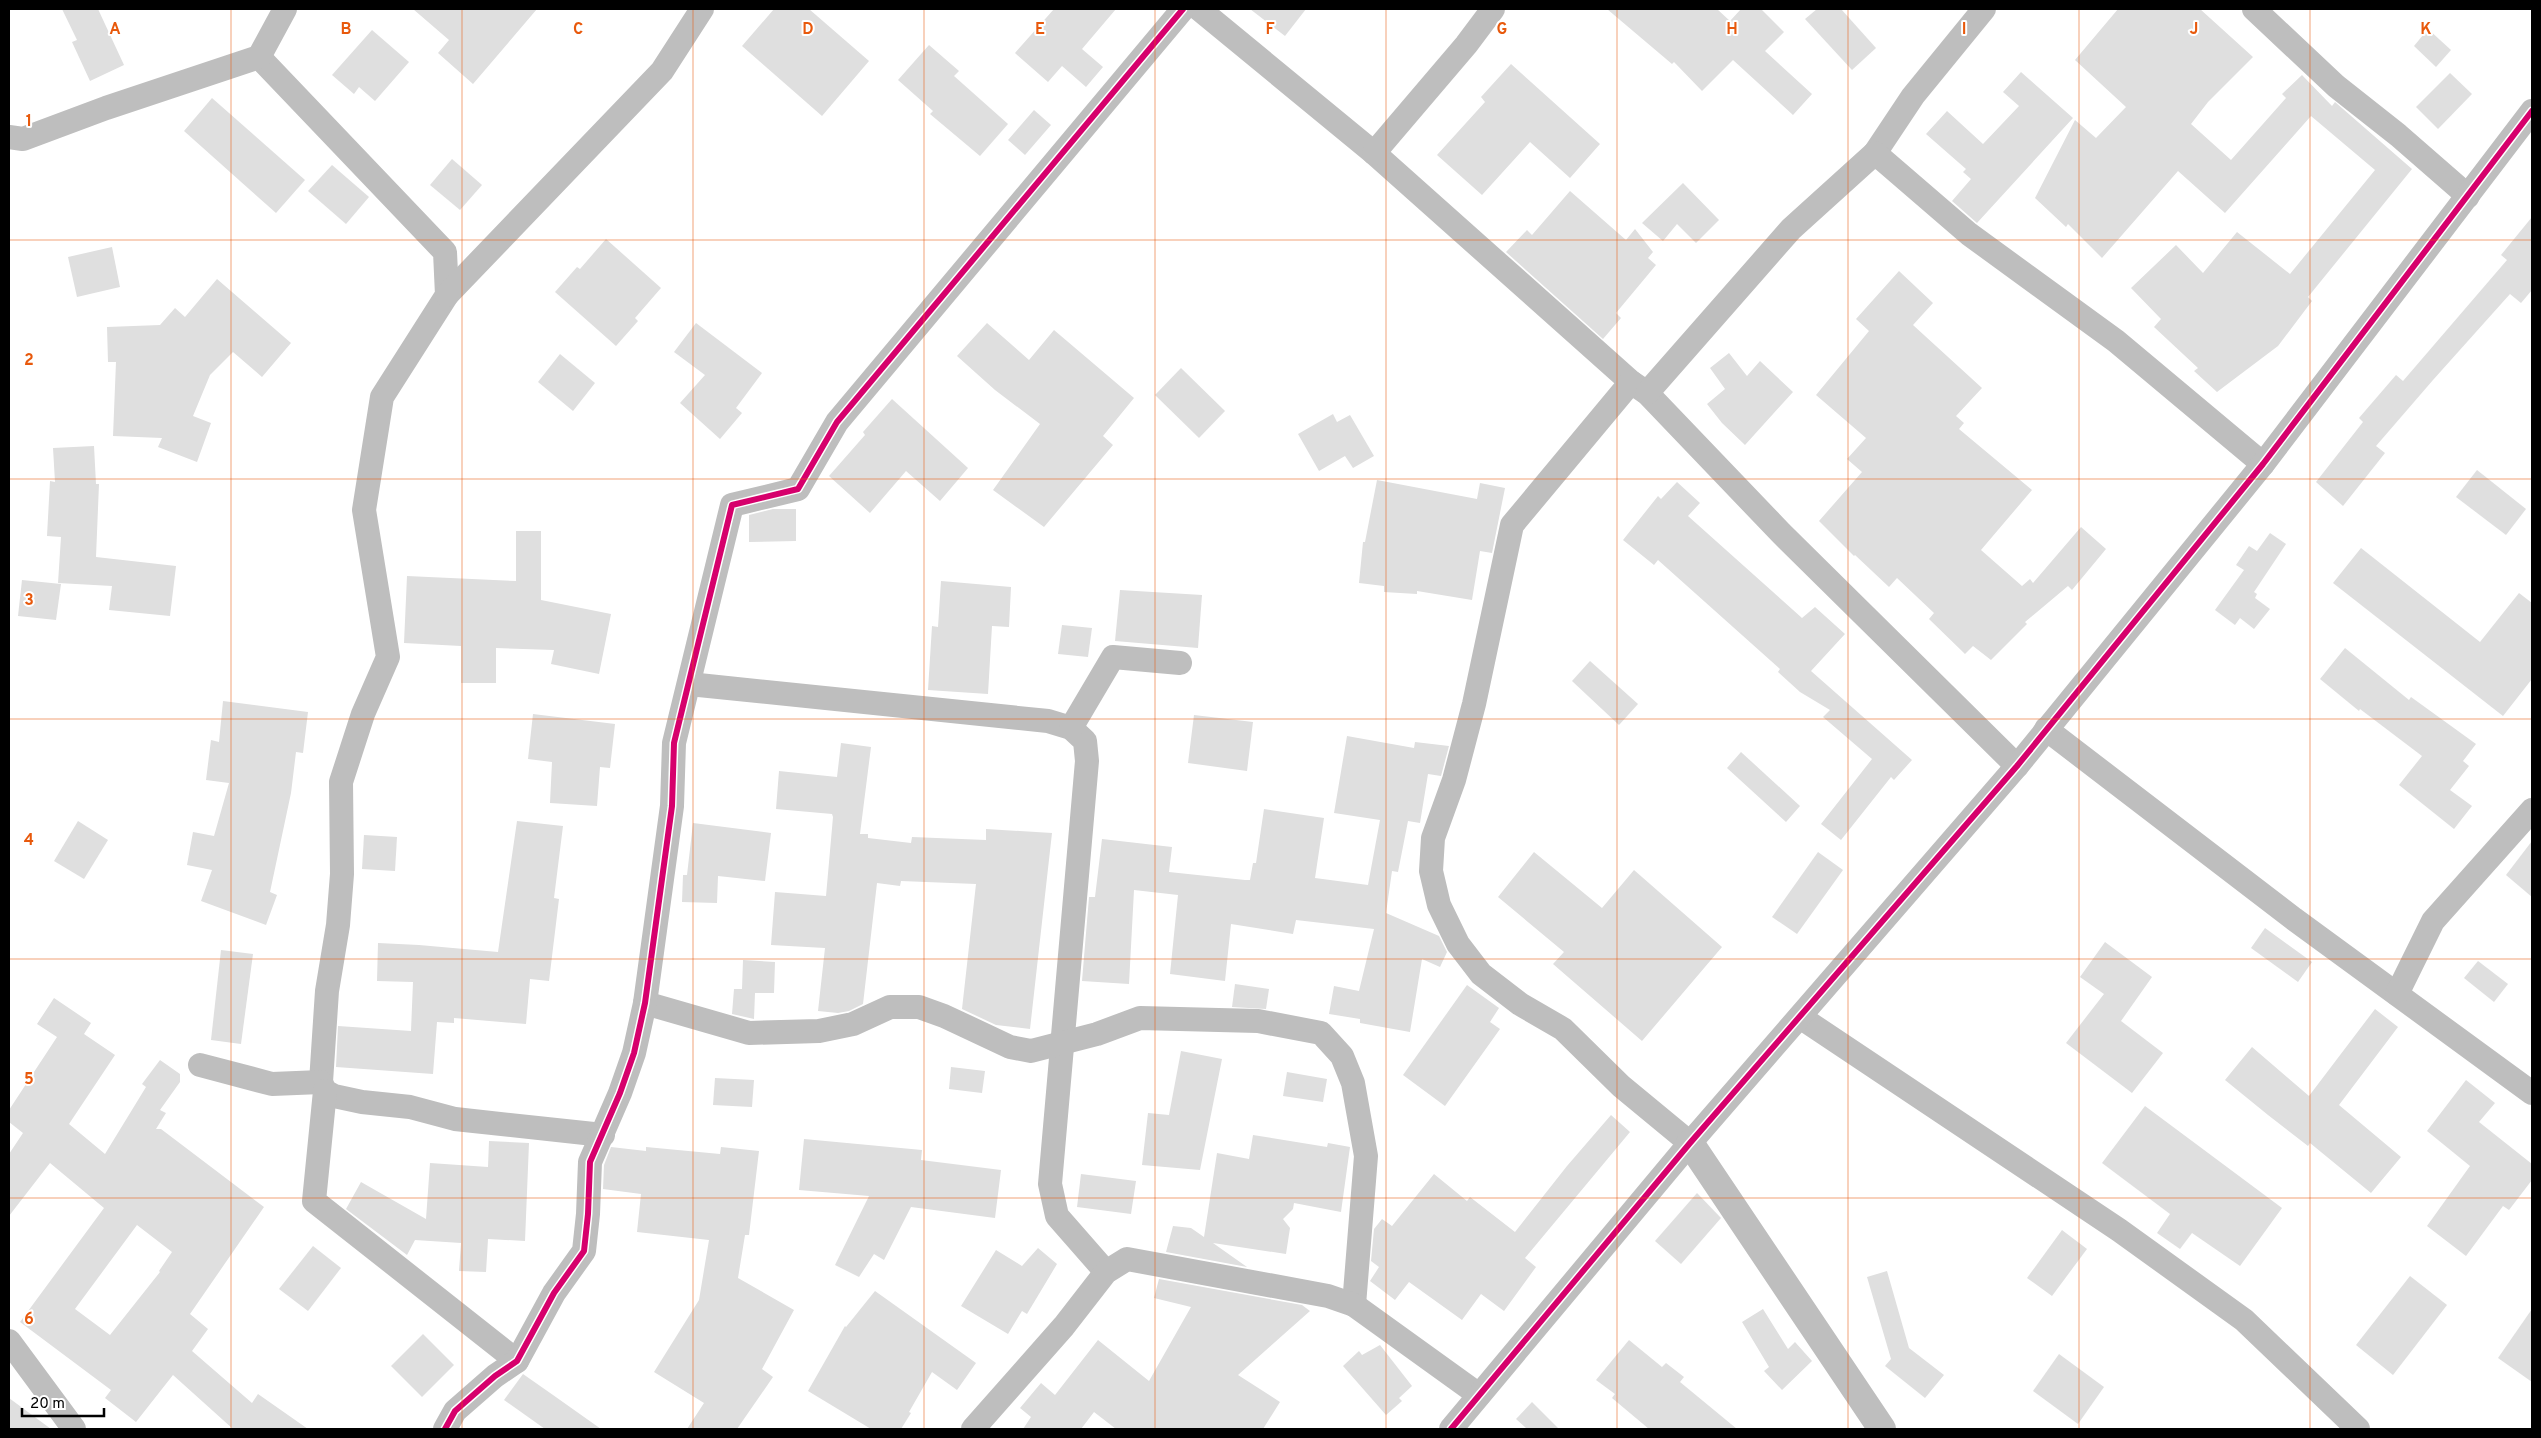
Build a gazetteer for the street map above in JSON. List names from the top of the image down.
{
  "scale_bar": "20 m",
  "grid": {
    "columns": [
      "A",
      "B",
      "C",
      "D",
      "E",
      "F",
      "G",
      "H",
      "I",
      "J",
      "K"
    ],
    "rows": [
      "1",
      "2",
      "3",
      "4",
      "5",
      "6"
    ]
  }
}
